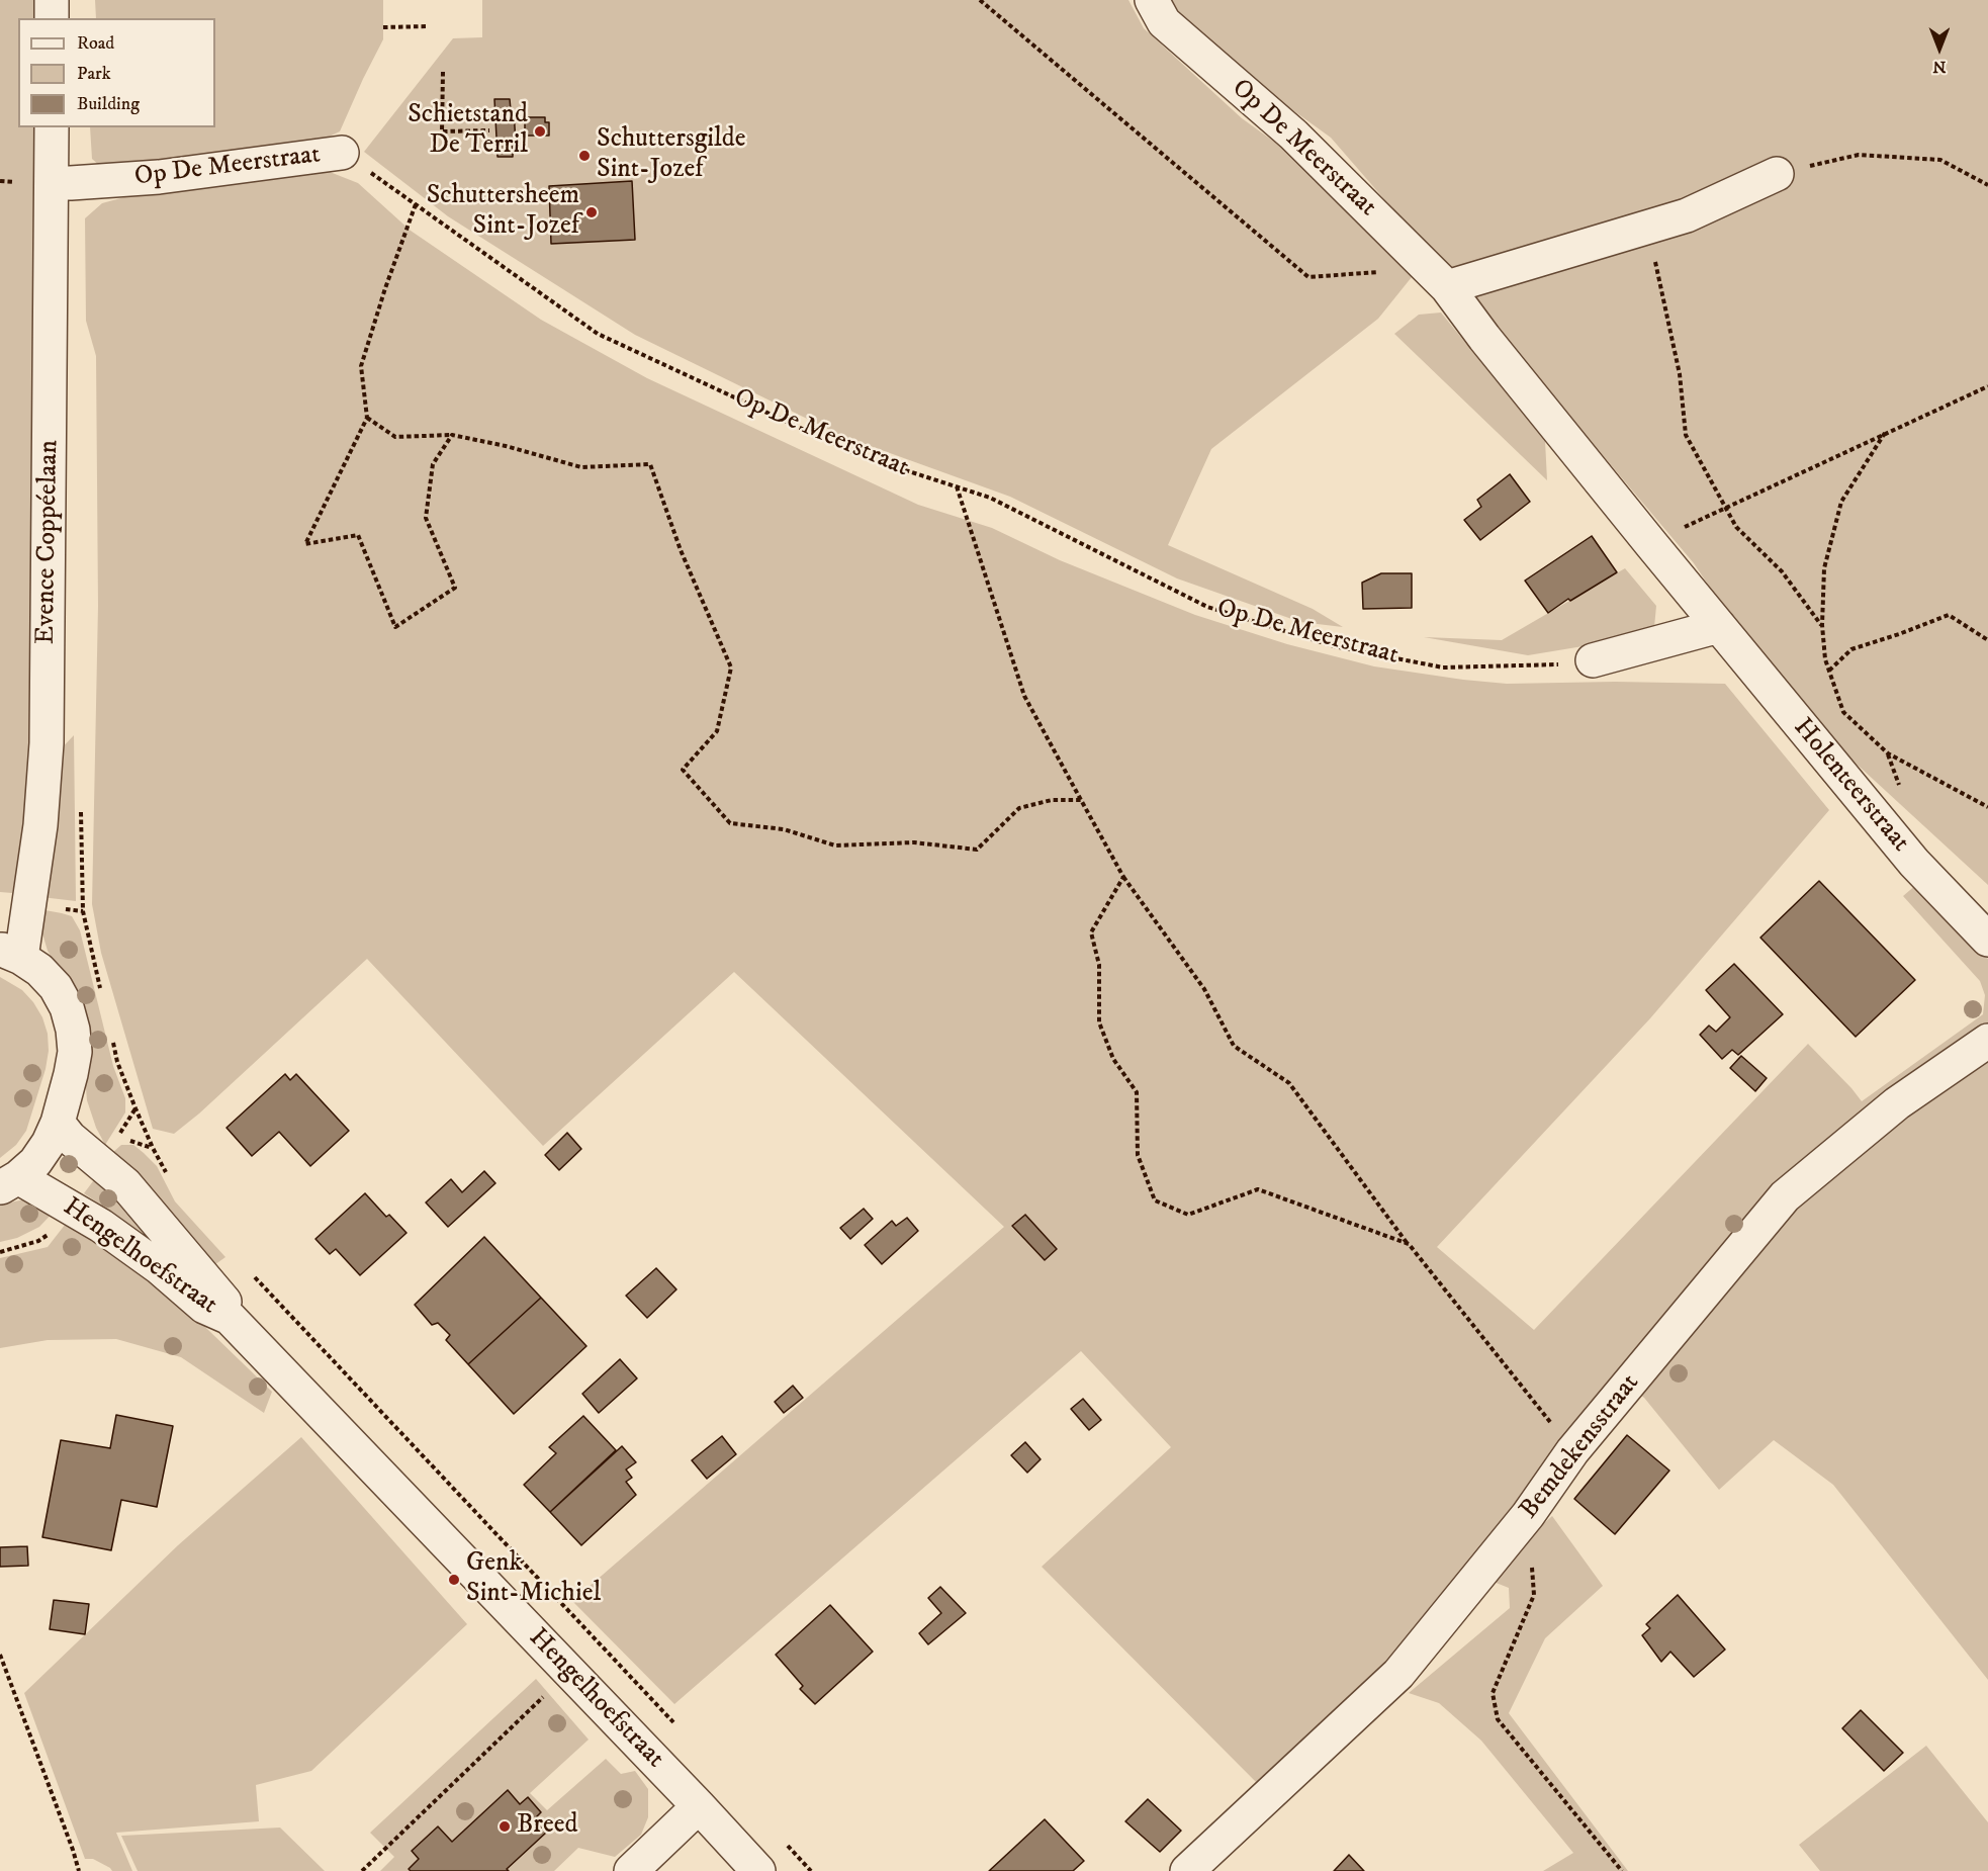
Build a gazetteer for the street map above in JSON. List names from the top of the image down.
{
  "streets": {
    "street": [
      "Op De Meerstraat",
      "Evence Coppéelaan",
      "Holenteerstraat",
      "Hengelhoefstraat",
      "Bemdekensstraat"
    ]
  },
  "crossings": [
    ["Op De Meerstraat", "Evence Coppéelaan"],
    ["Op De Meerstraat", "Holenteerstraat"],
    ["Evence Coppéelaan", "Hengelhoefstraat"]
  ],
  "places": [
    "Schietstand De Terril",
    "Schuttersgilde Sint-Jozef",
    "Schuttersheem Sint-Jozef",
    "Genk Sint-Michiel",
    "Breed"
  ],
  "legend": ["Road", "Park", "Building"],
  "north": "bottom"
}
